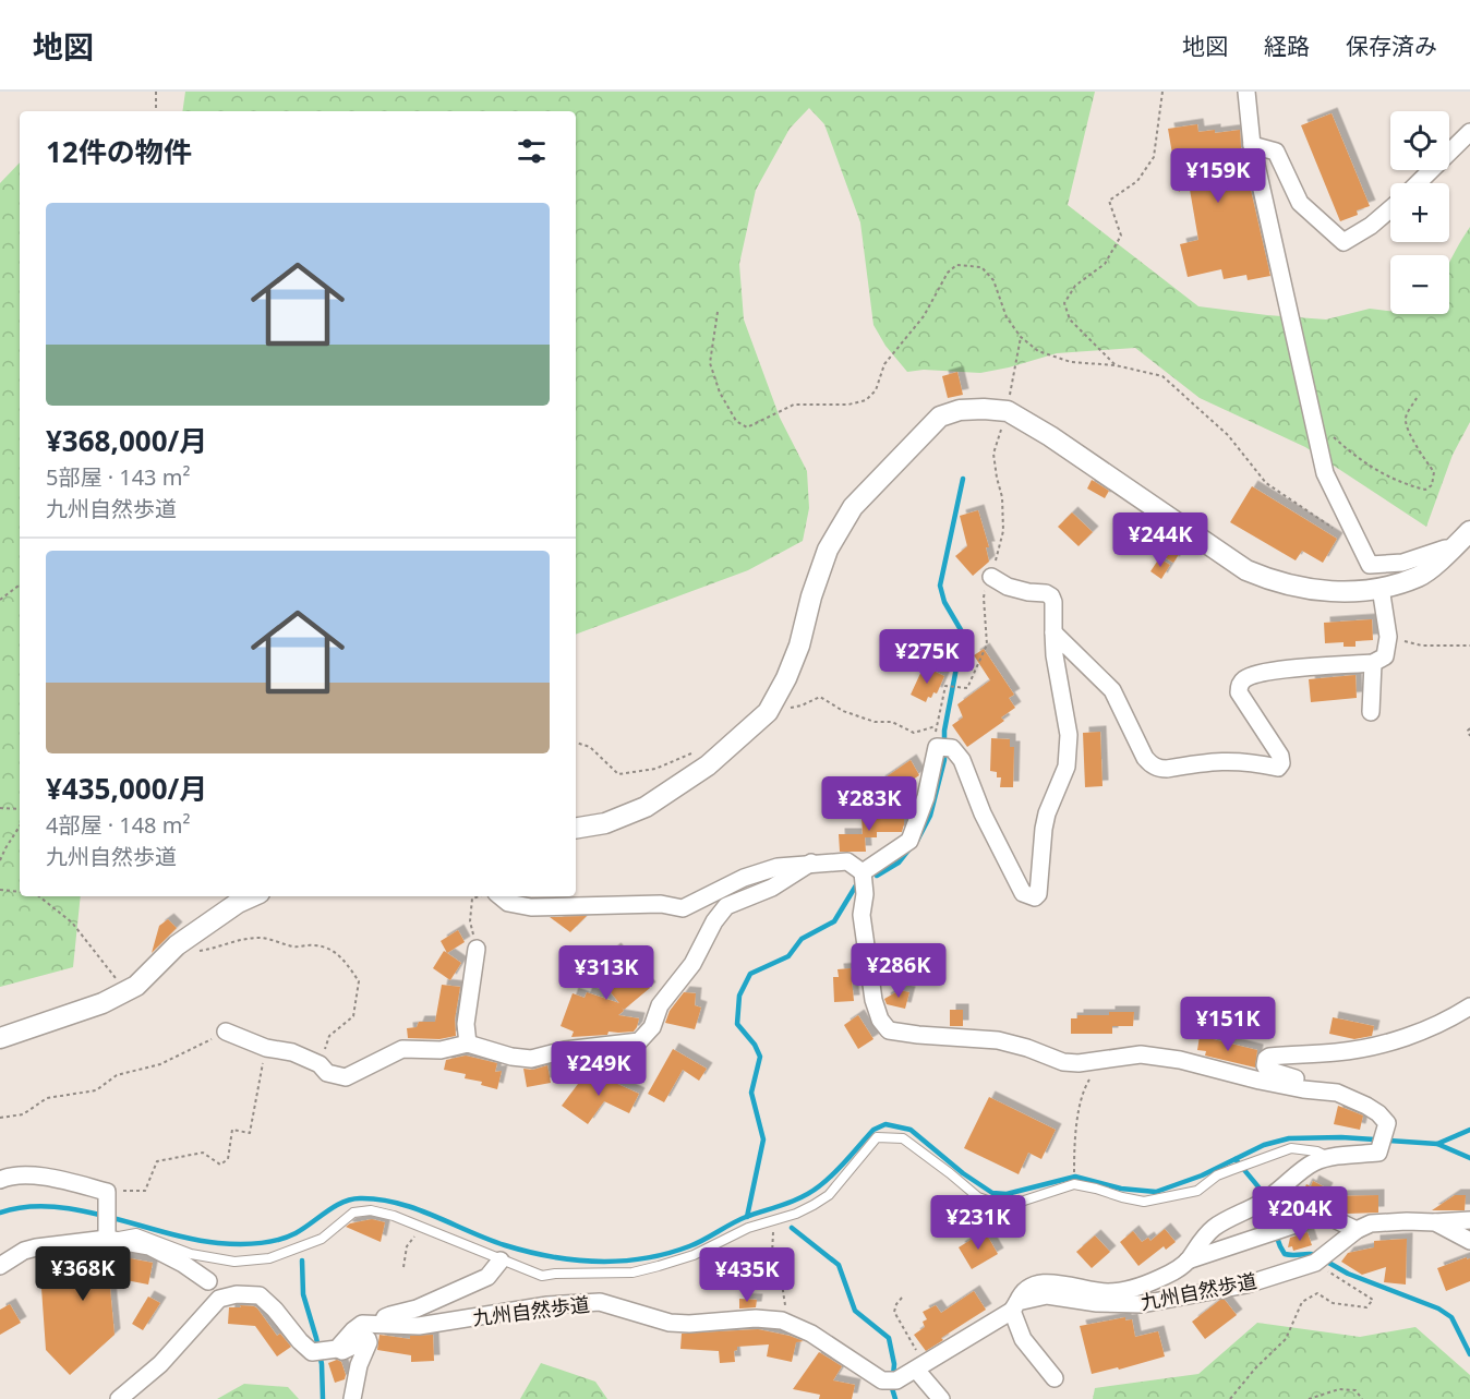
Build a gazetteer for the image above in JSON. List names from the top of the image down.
{
  "streets": {
    "street": ["九州自然歩道"]
  },
  "page": {
    "header": "地図",
    "nav": ["地図", "経路", "保存済み"],
    "map_buttons": ["+", "−"],
    "heading": "12件の物件",
    "price": [
      "¥159K",
      "¥244K",
      "¥275K",
      "¥283K",
      "¥286K",
      "¥313K",
      "¥151K",
      "¥249K",
      "¥204K",
      "¥231K",
      "¥368K",
      "¥435K"
    ],
    "list": [
      {
        "name": "¥368,000/月",
        "note": "5部屋 · 143 m² · 九州自然歩道"
      },
      {
        "name": "¥435,000/月",
        "note": "4部屋 · 148 m² · 九州自然歩道"
      }
    ]
  }
}
